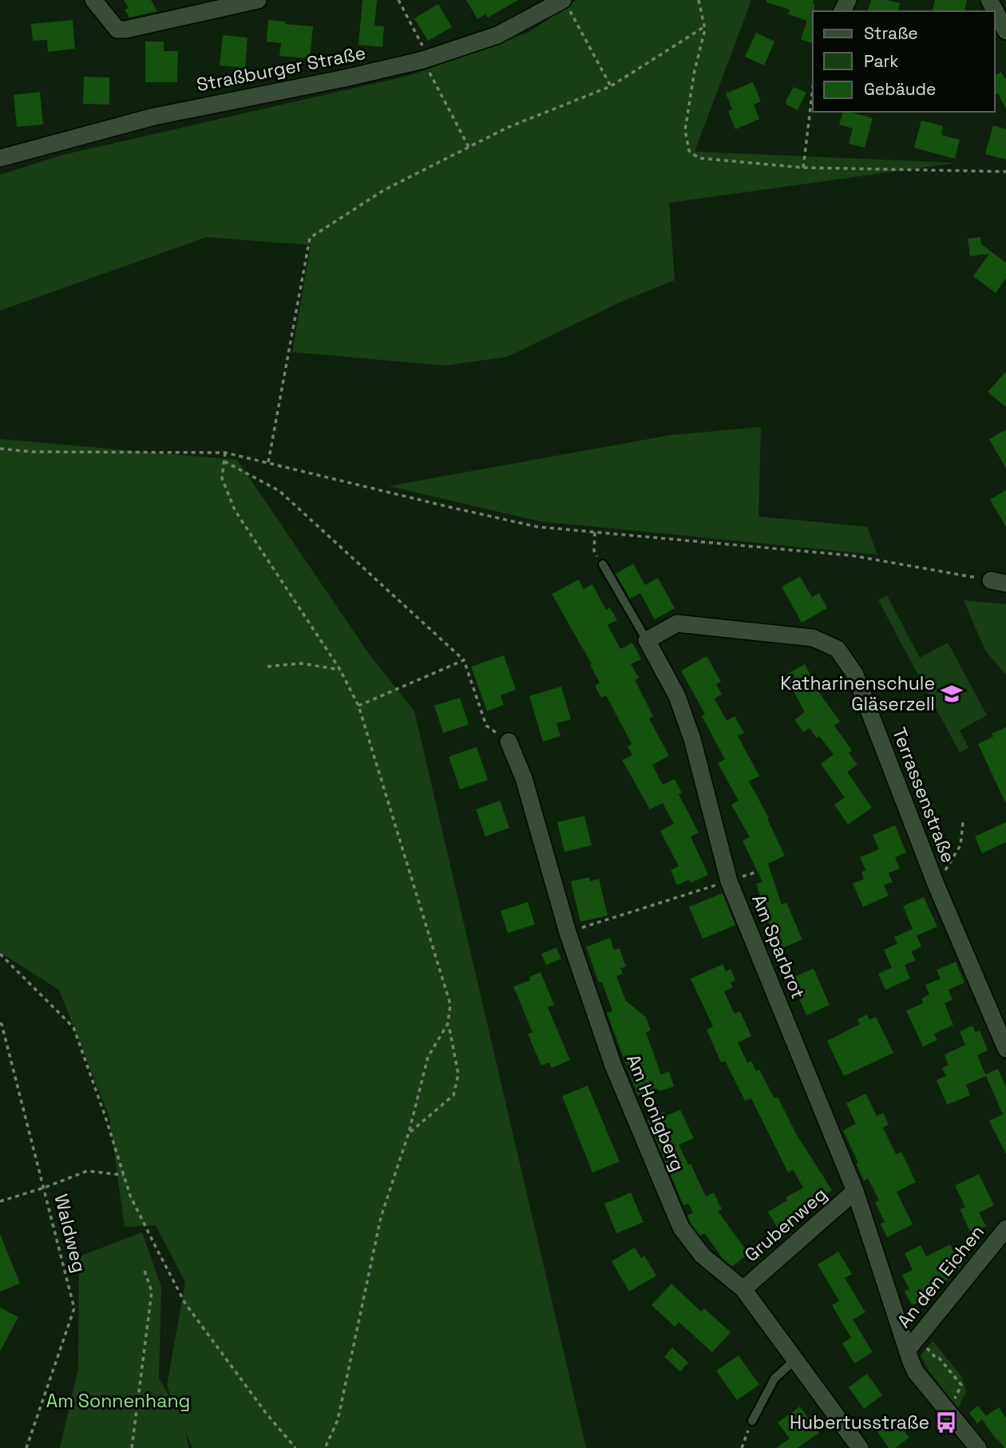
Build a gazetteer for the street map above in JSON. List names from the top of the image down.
{
  "streets": {
    "street": [
      "Straßburger Straße",
      "Terrassenstraße",
      "Am Sparbrot",
      "Am Honigberg",
      "Grubenweg",
      "An den Eichen"
    ],
    "path": ["Waldweg"]
  },
  "crossings": [
    ["Terrassenstraße", "Am Sparbrot"],
    ["Am Sparbrot", "Grubenweg"],
    ["Am Sparbrot", "An den Eichen"],
    ["Am Honigberg", "Grubenweg"]
  ],
  "parks": ["Am Sonnenhang"],
  "places": {
    "school or university": ["Katharinenschule Gläserzell"],
    "bus stop": ["Hubertusstraße"]
  },
  "legend": ["Straße", "Park", "Gebäude"]
}
